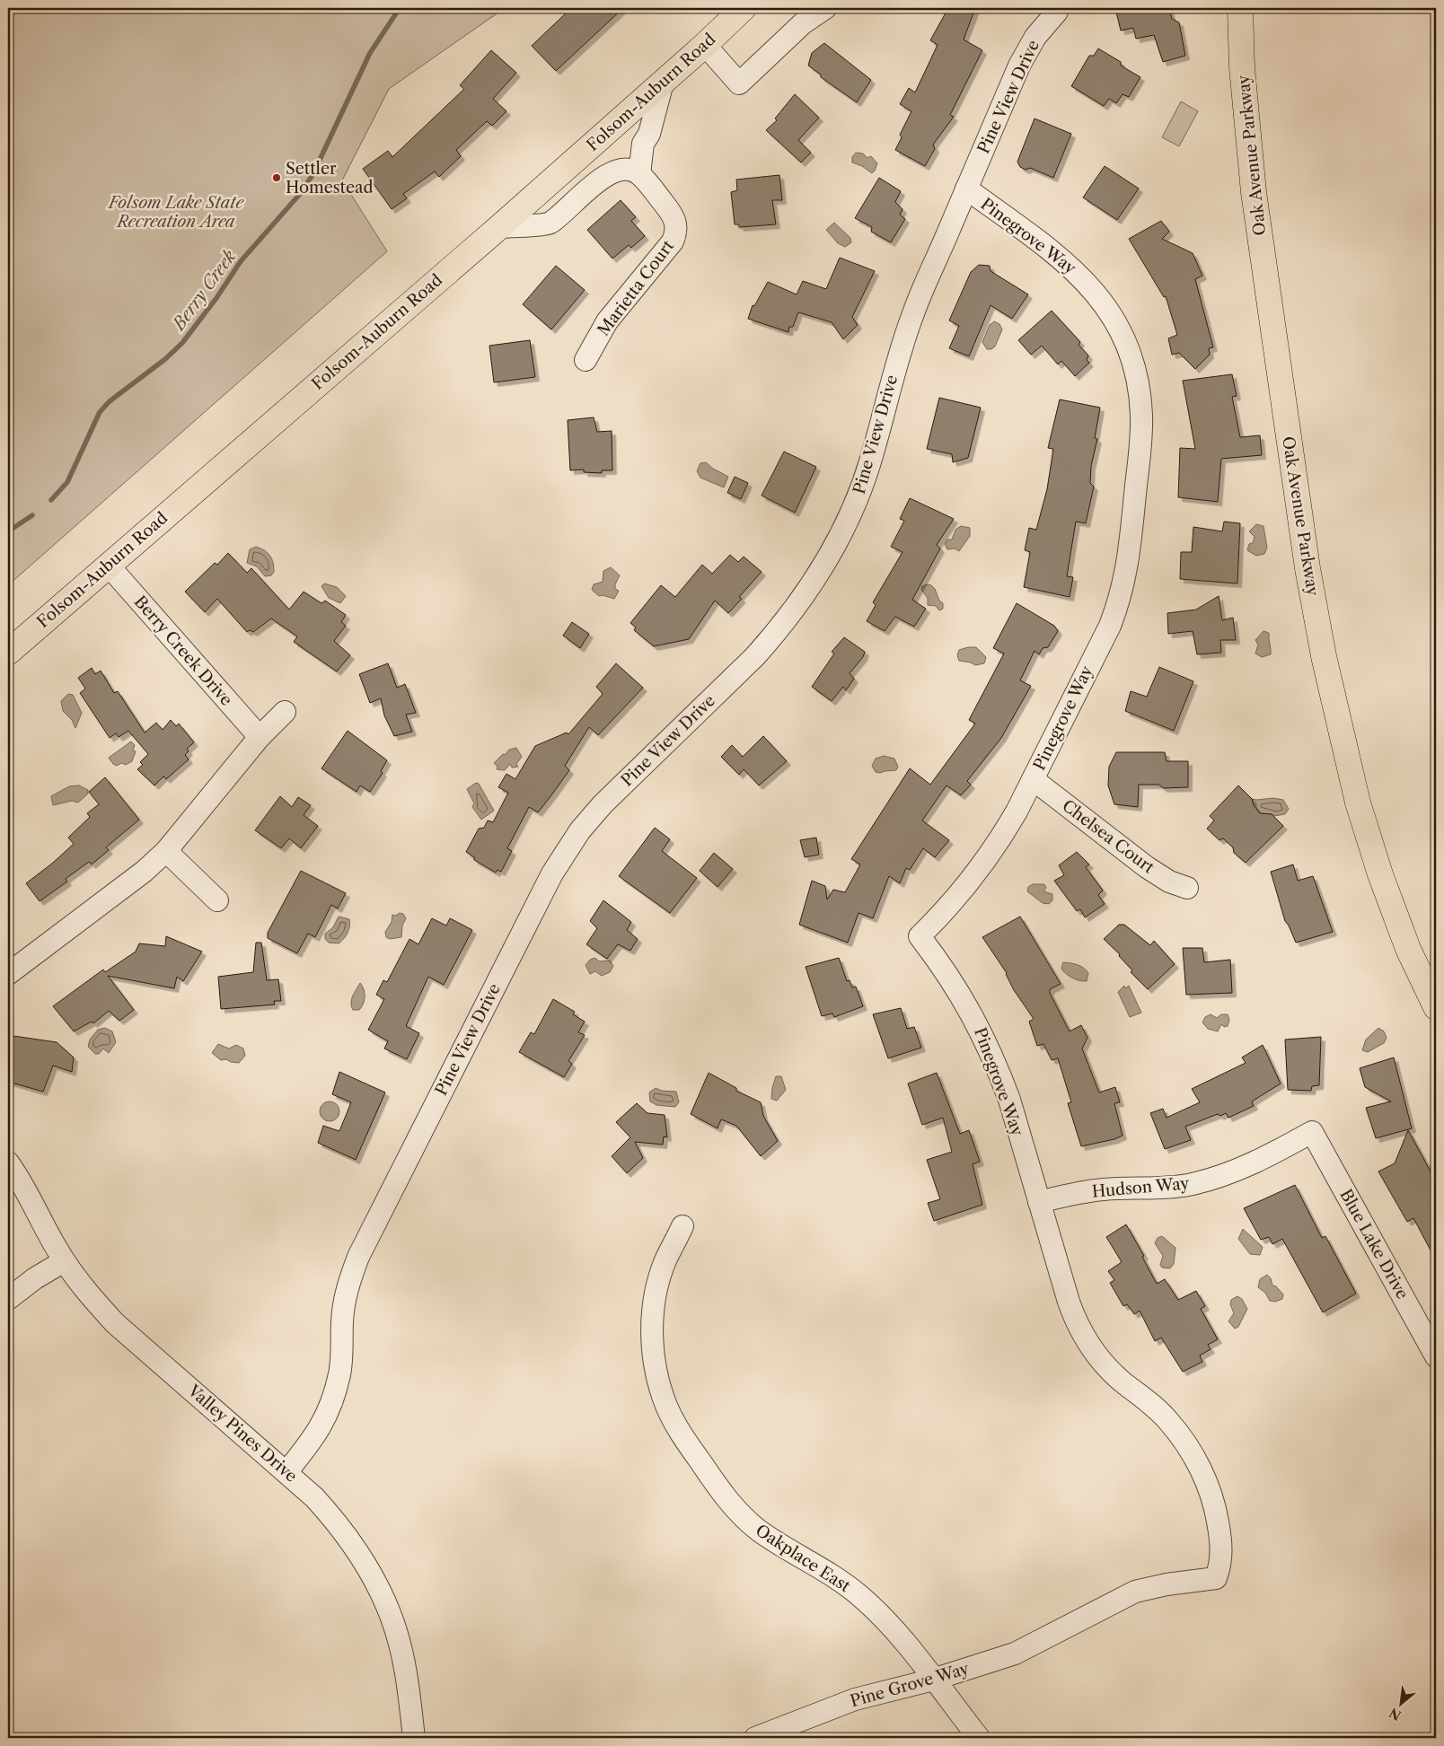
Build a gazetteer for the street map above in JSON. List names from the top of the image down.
{
  "streets": {
    "main road": ["Folsom-Auburn Road", "Oak Avenue Parkway"],
    "street": [
      "Pine View Drive",
      "Pinegrove Way",
      "Marietta Court",
      "Berry Creek Drive",
      "Chelsea Court",
      "Hudson Way",
      "Blue Lake Drive",
      "Valley Pines Drive",
      "Oakplace East",
      "Pine Grove Way"
    ]
  },
  "crossings": [
    ["Folsom-Auburn Road", "Berry Creek Drive"],
    ["Pine View Drive", "Pinegrove Way"],
    ["Pine View Drive", "Valley Pines Drive"],
    ["Pinegrove Way", "Chelsea Court"],
    ["Pinegrove Way", "Hudson Way"],
    ["Pinegrove Way", "Pine Grove Way"],
    ["Hudson Way", "Blue Lake Drive"],
    ["Oakplace East", "Pine Grove Way"]
  ],
  "water": ["Berry Creek"],
  "parks": ["Folsom Lake State Recreation Area"],
  "places": ["Settler Homestead"],
  "north": "bottom left"
}
